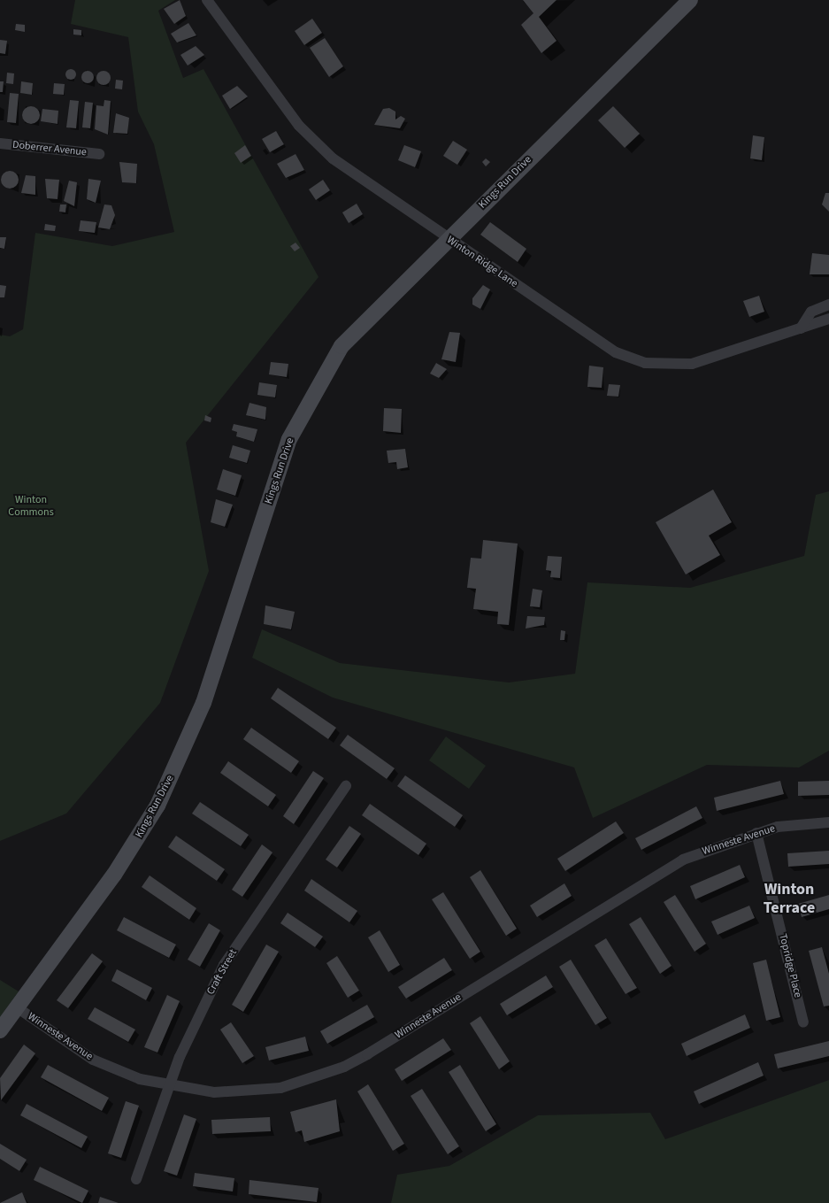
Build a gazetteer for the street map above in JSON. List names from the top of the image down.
{
  "streets": {
    "street": [
      "Doberrer Avenue",
      "Kings Run Drive",
      "Winton Ridge Lane",
      "Winneste Avenue",
      "Topridge Place",
      "Craft Street"
    ]
  },
  "crossings": [
    ["Kings Run Drive", "Winton Ridge Lane"],
    ["Kings Run Drive", "Winneste Avenue"],
    ["Winneste Avenue", "Topridge Place"],
    ["Winneste Avenue", "Craft Street"]
  ],
  "districts": ["Winton Terrace"],
  "parks": ["Winton Commons"]
}
